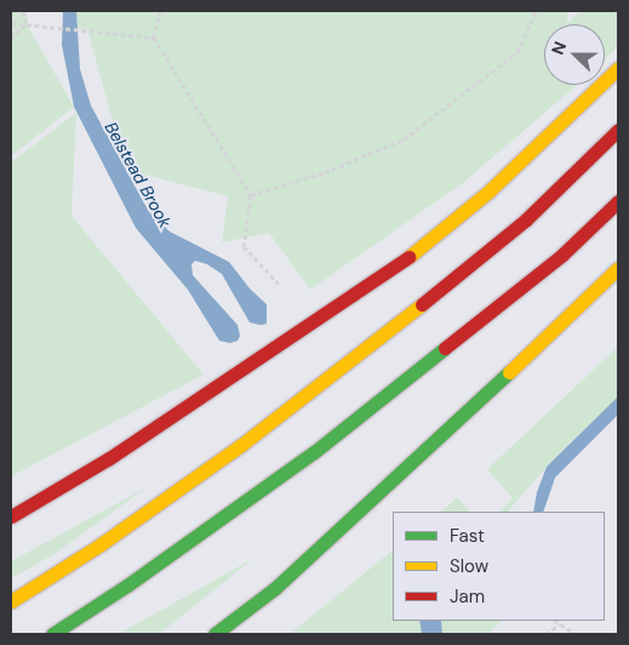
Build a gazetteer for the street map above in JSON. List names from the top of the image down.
{
  "water": ["Belstead Brook"],
  "legend": ["Fast", "Slow", "Jam"],
  "north": "left"
}
